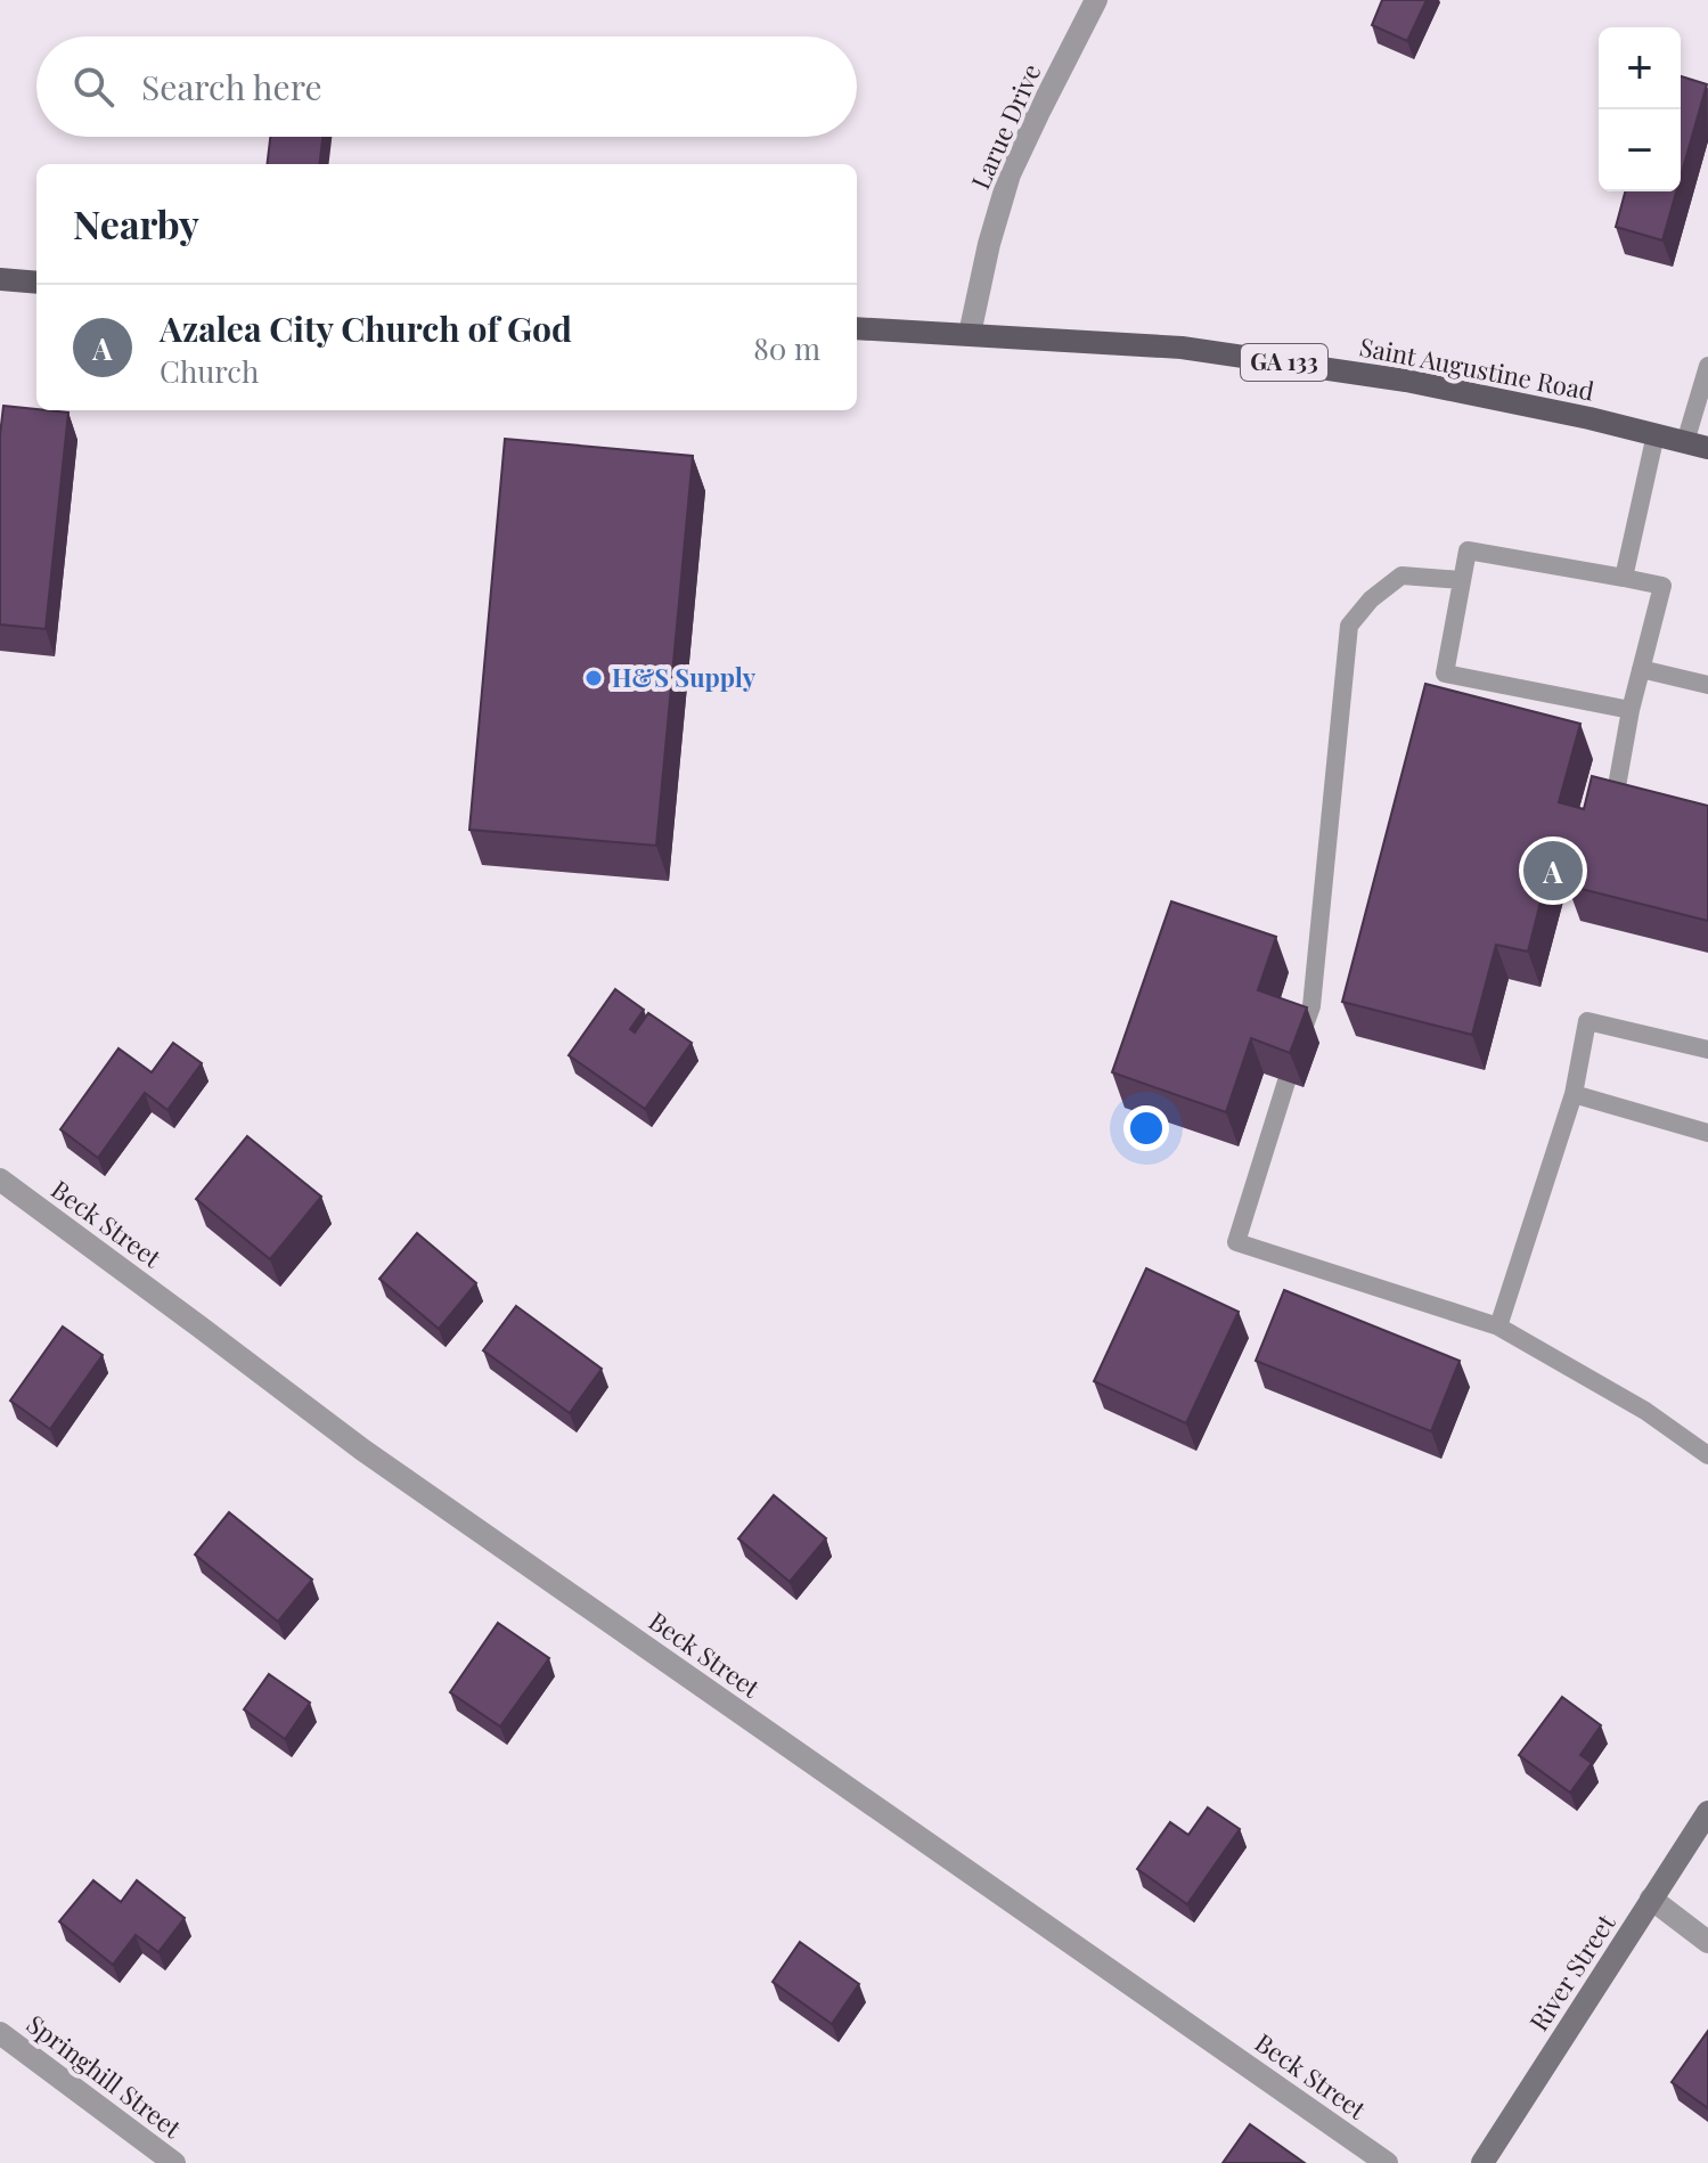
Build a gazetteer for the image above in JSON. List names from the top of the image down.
{
  "streets": {
    "main road": ["GA 133", "Saint Augustine Road"],
    "street": [
      "Larue Drive",
      "Beck Street",
      "River Street",
      "Springhill Street"
    ]
  },
  "crossings": [
    ["Larue Drive", "Saint Augustine Road"]
  ],
  "places": ["H&S Supply"],
  "page": {
    "map_buttons": ["+", "−"],
    "search": "Search here",
    "heading": "Nearby",
    "list": [
      {
        "mark": "A",
        "name": "Azalea City Church of God",
        "note": "Church",
        "value": "80 m"
      }
    ],
    "pins": "A"
  }
}
